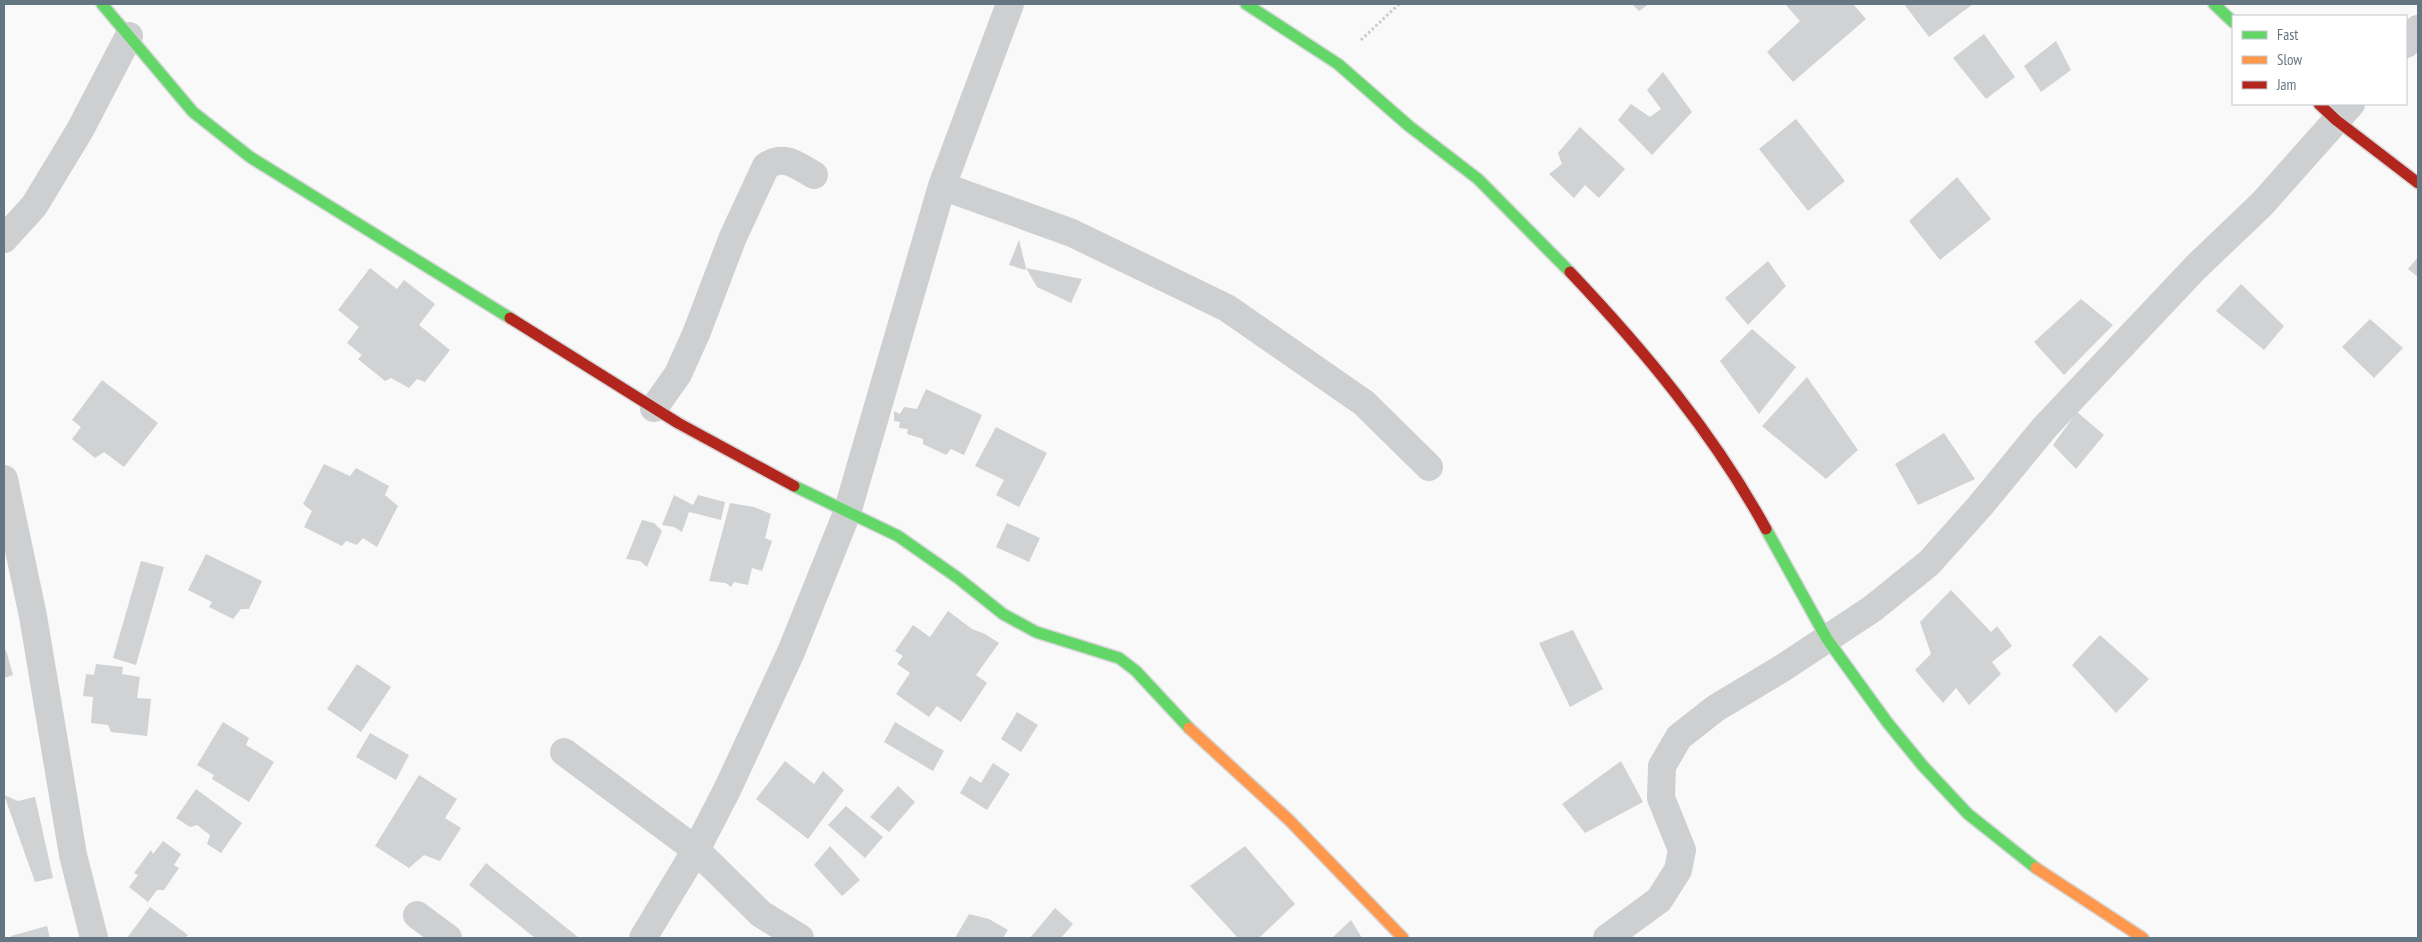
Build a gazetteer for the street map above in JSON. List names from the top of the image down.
{
  "legend": ["Fast", "Slow", "Jam"]
}
